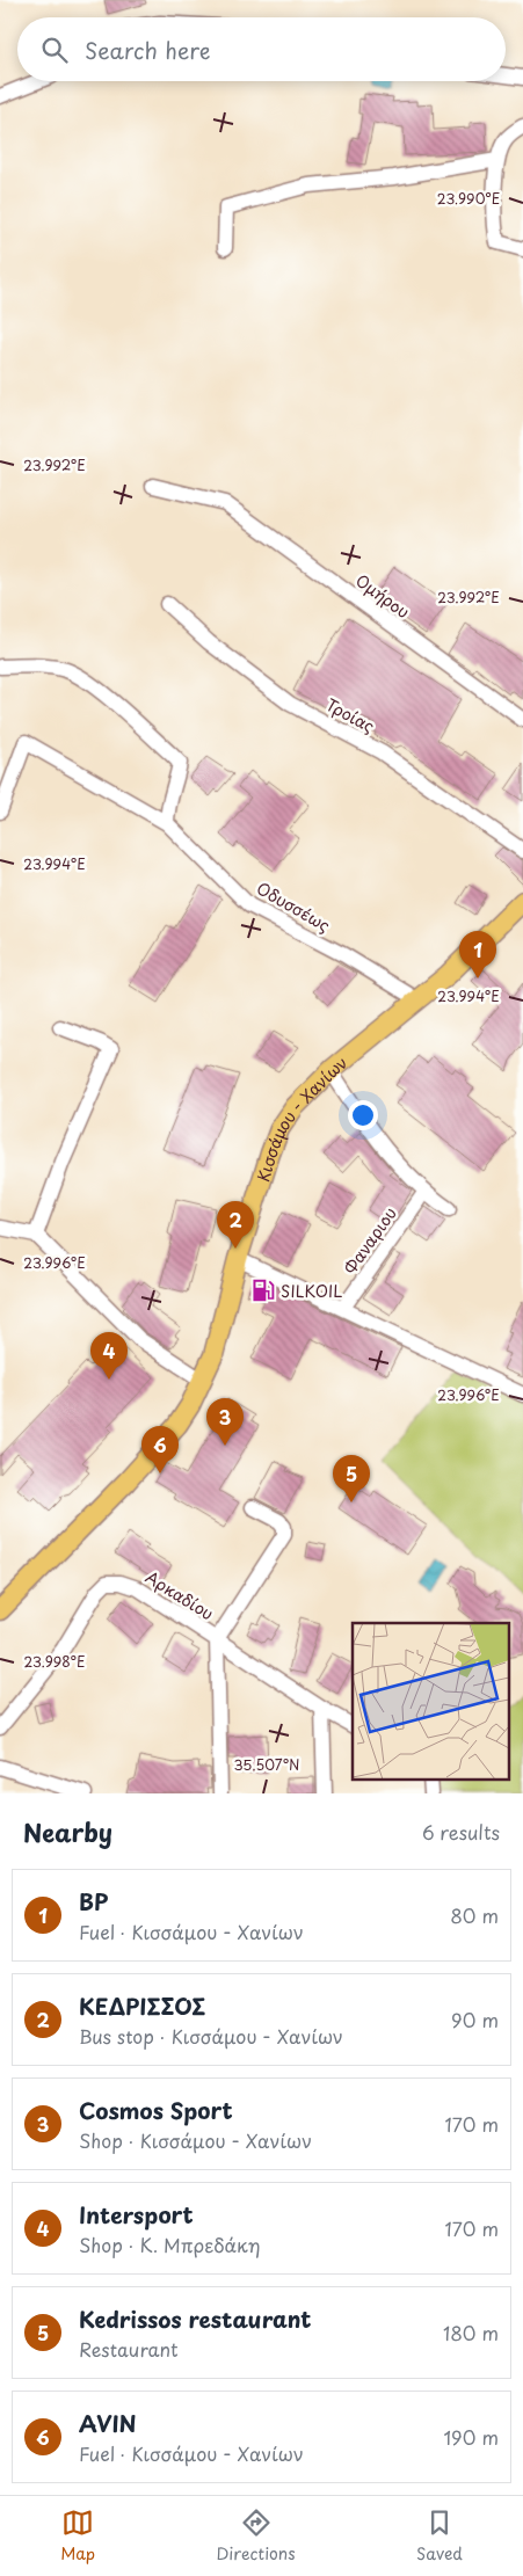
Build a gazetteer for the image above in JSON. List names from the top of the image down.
{
  "streets": {
    "main road": ["Κισσάμου - Χανίων"],
    "street": [
      "Ομήρου",
      "Τροίας",
      "Οδυσσέως",
      "Φαναριου",
      "Αρκαδίου"
    ]
  },
  "crossings": [
    ["Οδυσσέως", "Κισσάμου - Χανίων"]
  ],
  "places": {
    "fuel station": ["SILKOIL"]
  },
  "page": {
    "search": "Search here",
    "pins": [
      "1",
      "2",
      "4",
      "3",
      "6",
      "5"
    ],
    "heading": ["Nearby", "6 results"],
    "list": [
      {
        "mark": "1",
        "name": "BP",
        "note": "Fuel · Κισσάμου - Χανίων",
        "value": "80 m"
      },
      {
        "mark": "2",
        "name": "ΚΕΔΡΙΣΣΟΣ",
        "note": "Bus stop · Κισσάμου - Χανίων",
        "value": "90 m"
      },
      {
        "mark": "3",
        "name": "Cosmos Sport",
        "note": "Shop · Κισσάμου - Χανίων",
        "value": "170 m"
      },
      {
        "mark": "4",
        "name": "Intersport",
        "note": "Shop · Κ. Μπρεδάκη",
        "value": "170 m"
      },
      {
        "mark": "5",
        "name": "Kedrissos restaurant",
        "note": "Restaurant",
        "value": "180 m"
      },
      {
        "mark": "6",
        "name": "AVIN",
        "note": "Fuel · Κισσάμου - Χανίων",
        "value": "190 m"
      }
    ],
    "nav": ["Map", "Directions", "Saved"]
  },
  "coordinates": [
    "23.990°E",
    "23.992°E",
    "23.994°E",
    "23.996°E",
    "23.998°E",
    "35.507°N"
  ]
}
